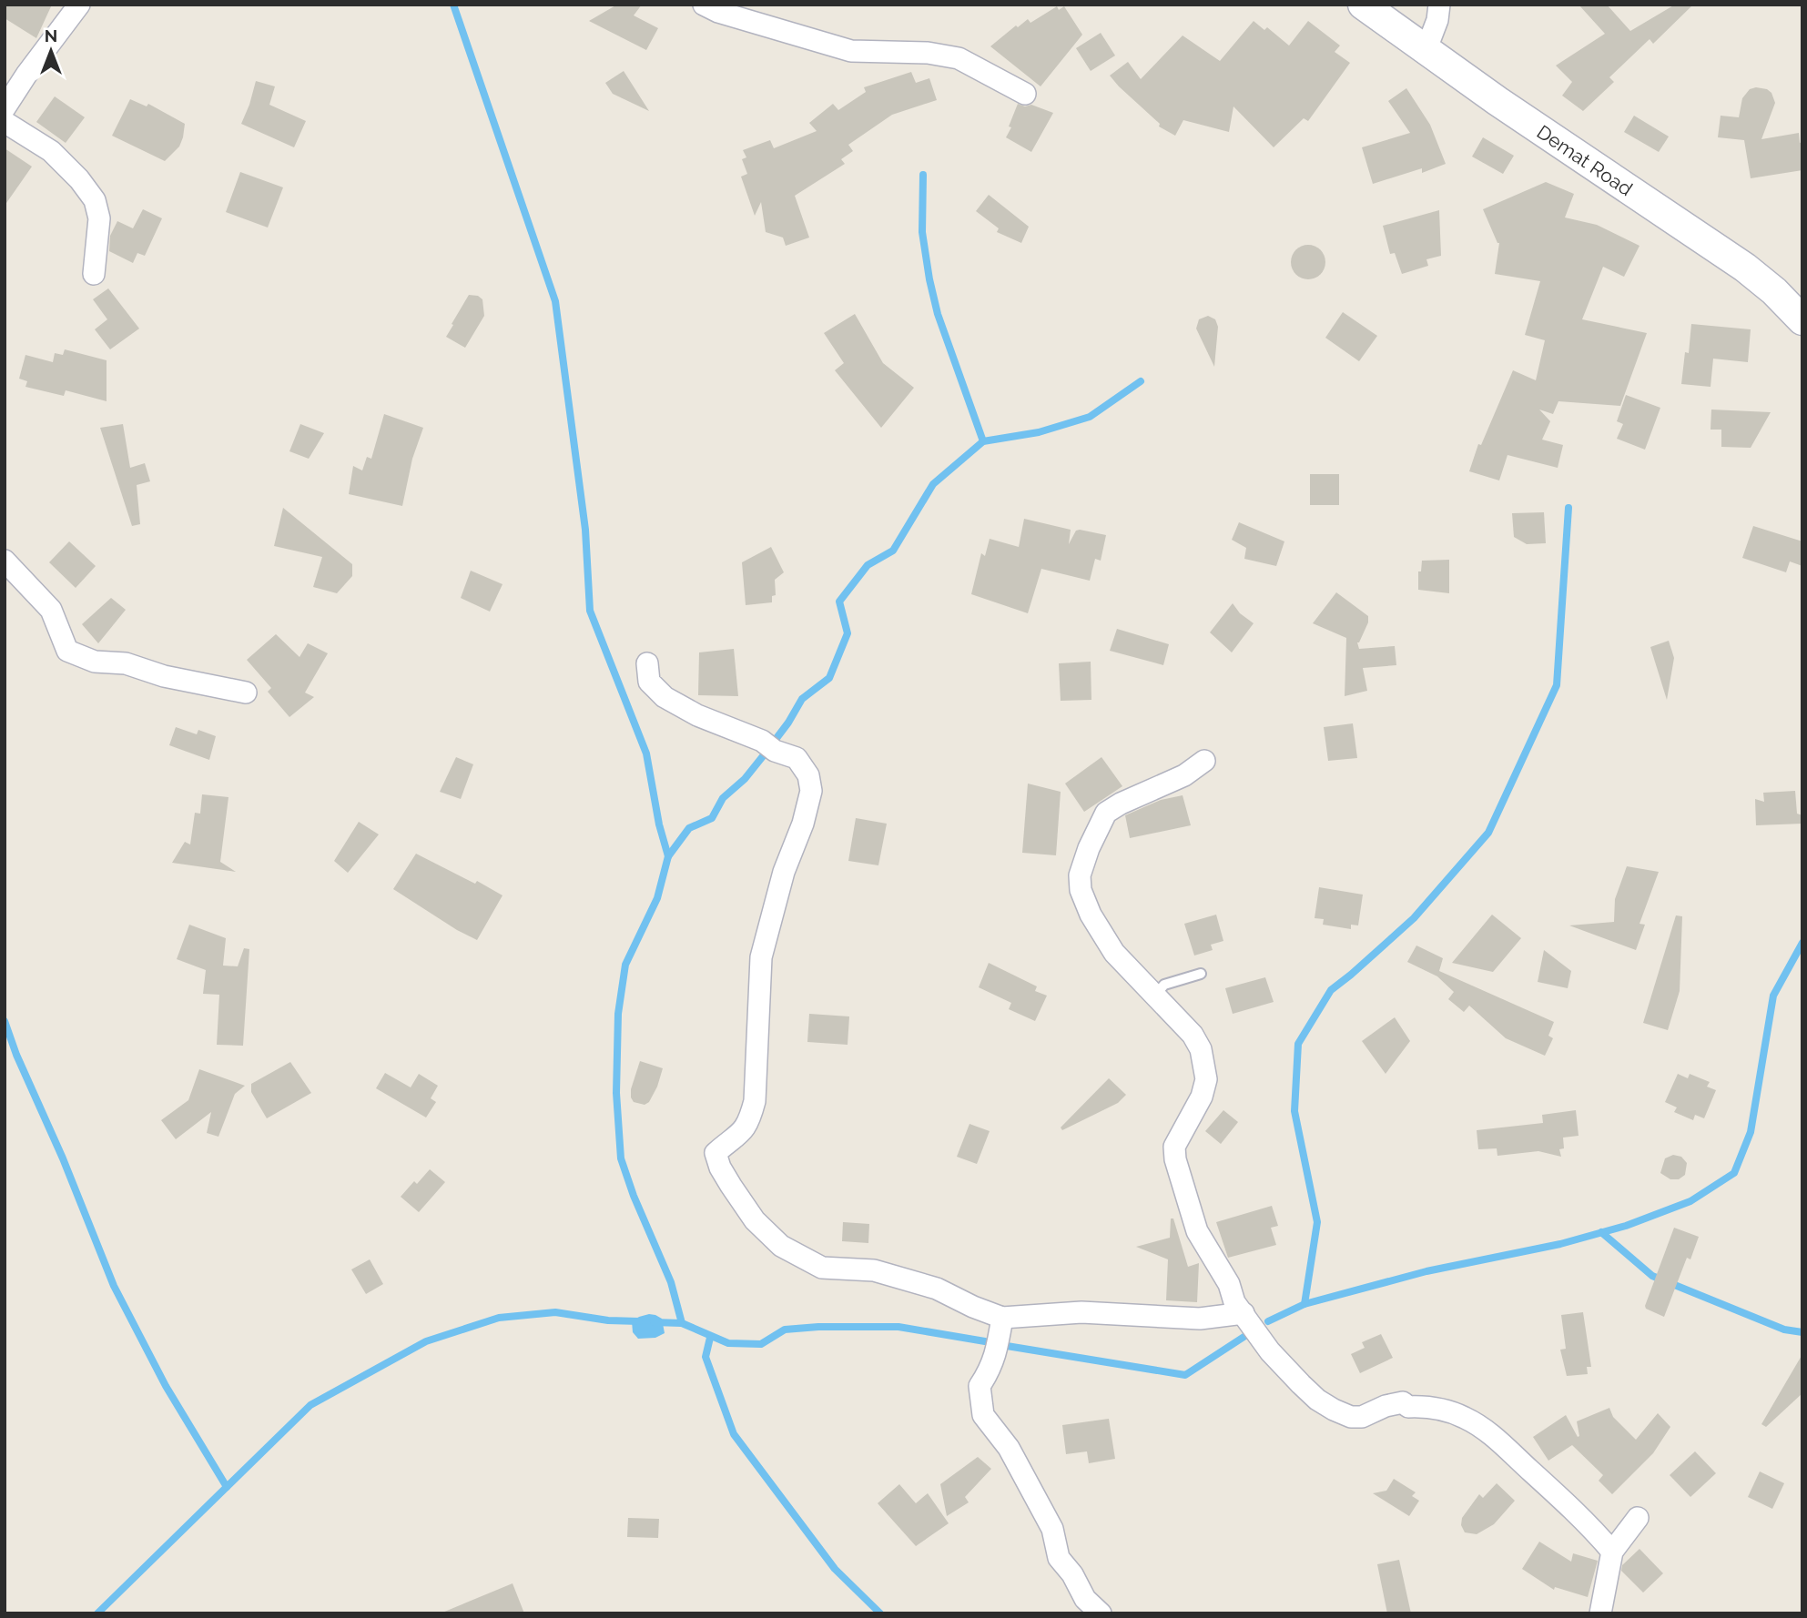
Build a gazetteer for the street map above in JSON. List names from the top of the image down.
{
  "streets": {
    "street": ["Demat Road"]
  },
  "north": "top"
}
